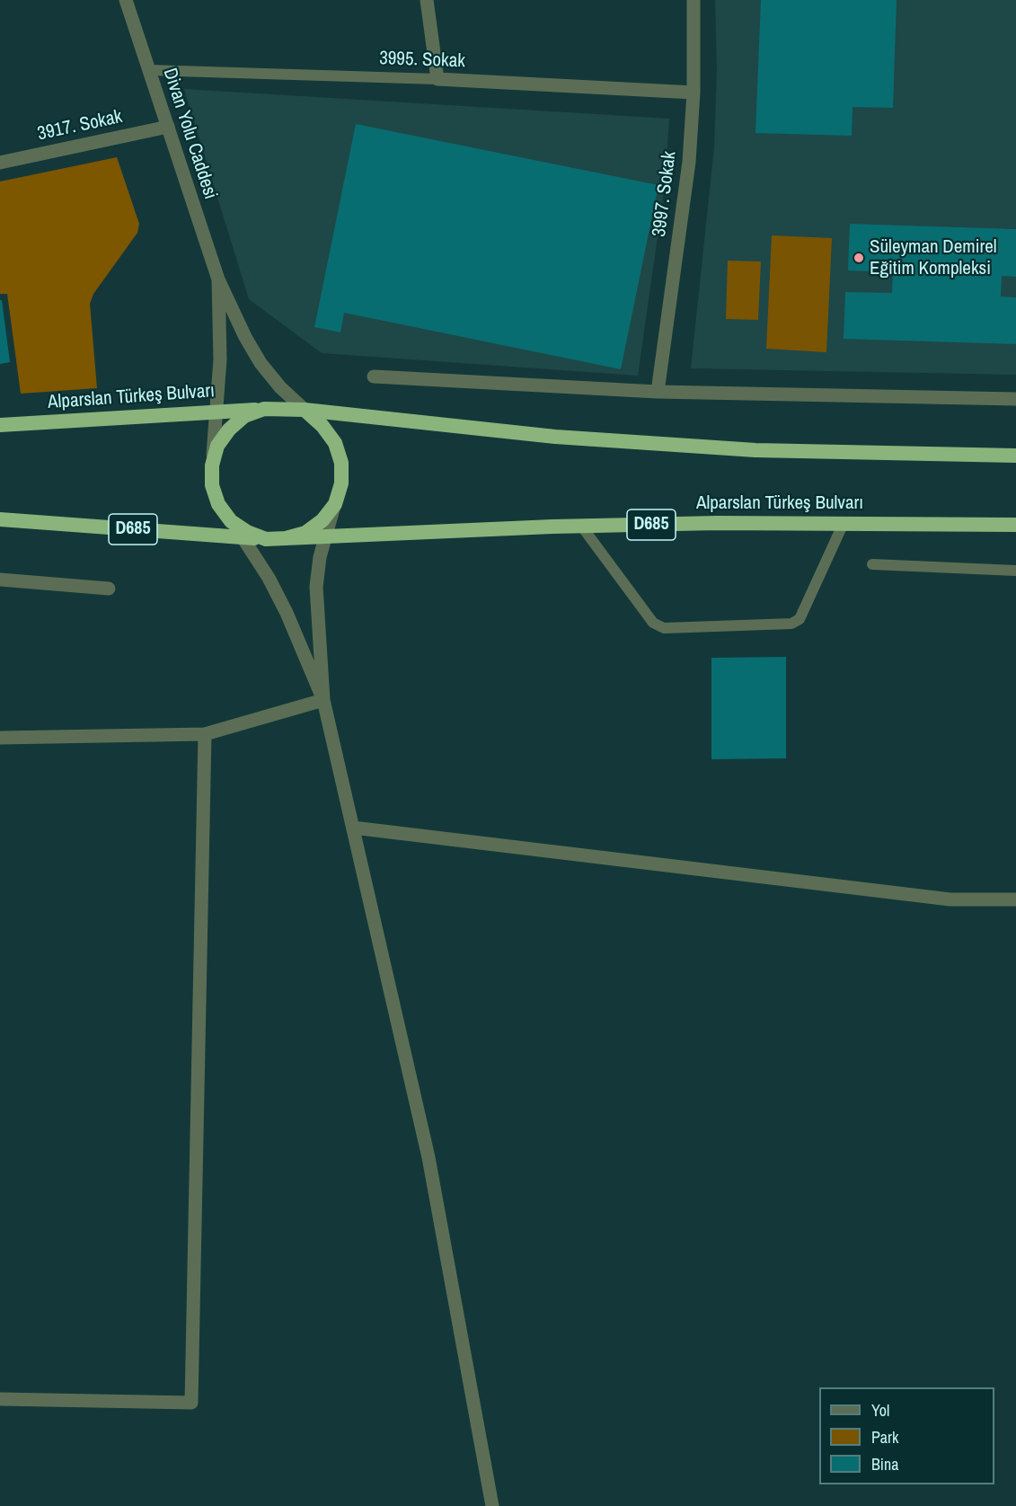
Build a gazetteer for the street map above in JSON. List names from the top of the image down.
{
  "streets": {
    "highway": ["Alparslan Türkeş Bulvarı", "D685"],
    "street": [
      "3995. Sokak",
      "3917. Sokak",
      "Divan Yolu Caddesi",
      "3997. Sokak"
    ]
  },
  "crossings": [
    ["3995. Sokak", "Divan Yolu Caddesi"],
    ["3995. Sokak", "3997. Sokak"],
    ["3917. Sokak", "Divan Yolu Caddesi"],
    ["Divan Yolu Caddesi", "Alparslan Türkeş Bulvarı"],
    ["Divan Yolu Caddesi", "D685"],
    ["Alparslan Türkeş Bulvarı", "D685"]
  ],
  "places": ["Süleyman Demirel Eğitim Kompleksi"],
  "legend": ["Yol", "Park", "Bina"]
}
